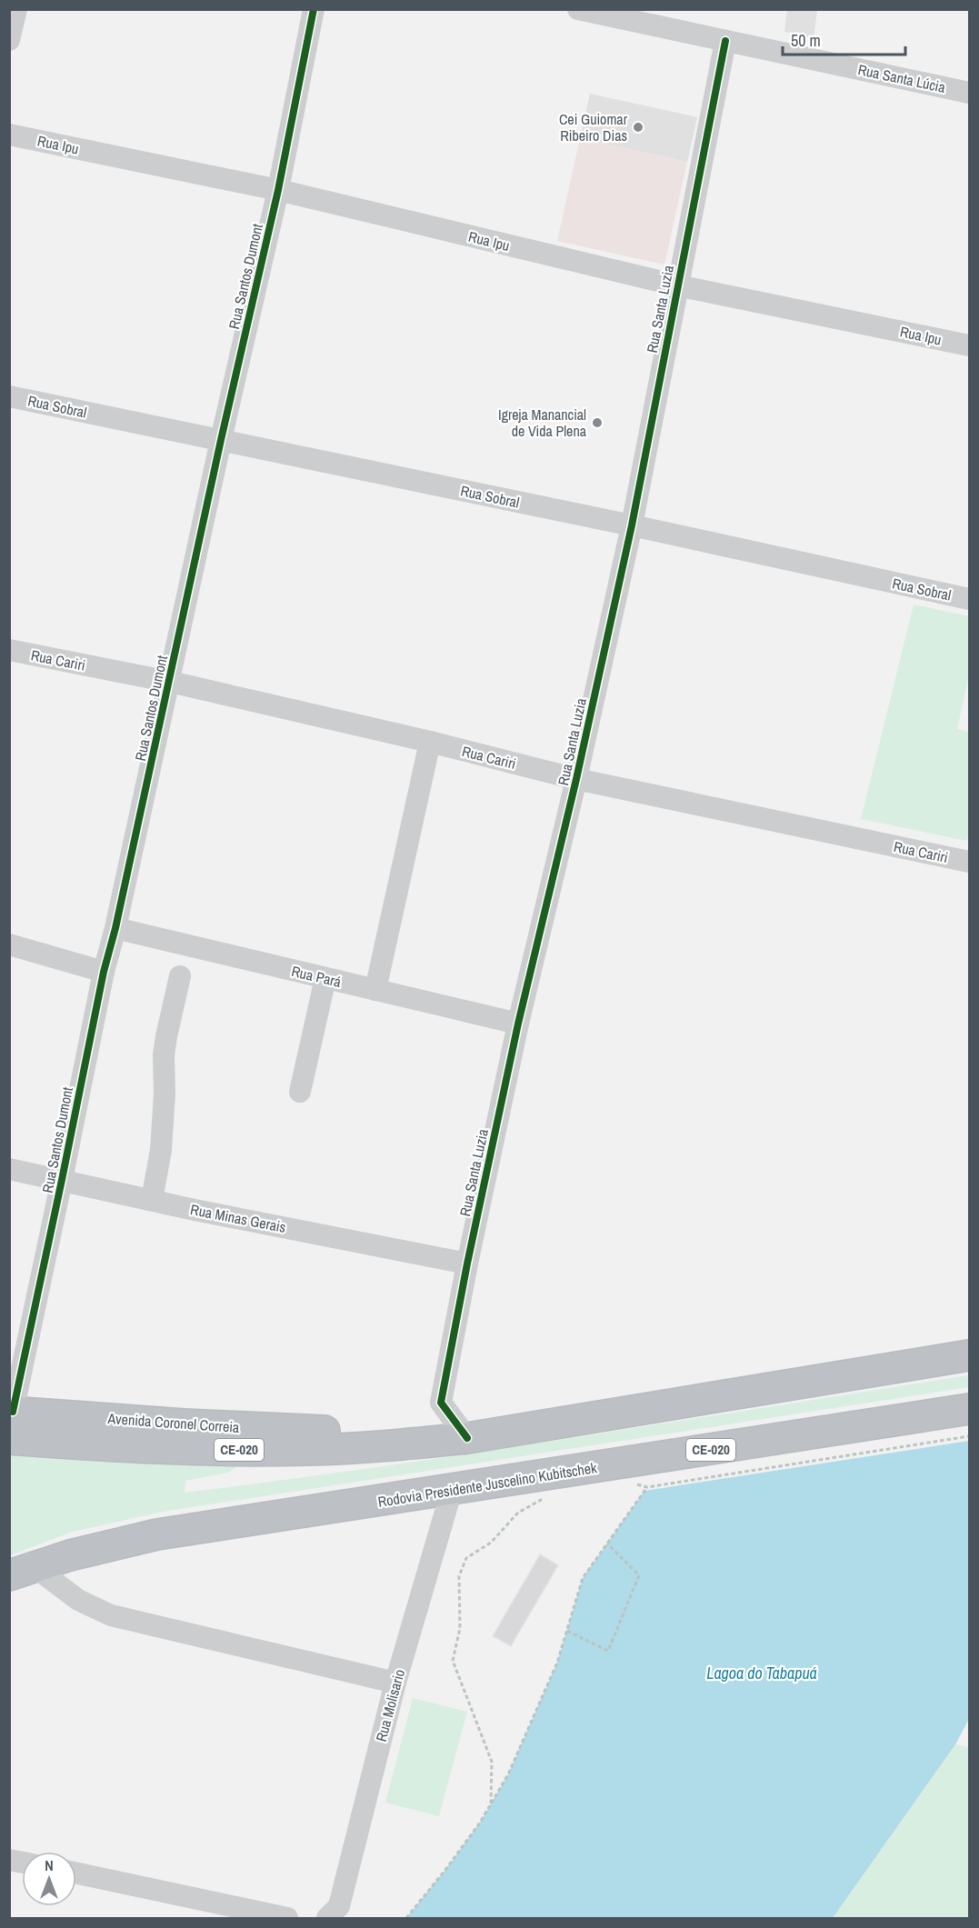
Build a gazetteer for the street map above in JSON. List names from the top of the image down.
{
  "streets": {
    "highway": ["Avenida Coronel Correia", "CE-020", "Rodovia Presidente Juscelino Kubitschek"],
    "street": [
      "Rua Santa Lúcia",
      "Rua Ipu",
      "Rua Santos Dumont",
      "Rua Santa Luzia",
      "Rua Sobral",
      "Rua Cariri",
      "Rua Pará",
      "Rua Minas Gerais",
      "Rua Molisario"
    ]
  },
  "crossings": [
    ["Rua Santa Lúcia", "Rua Santa Luzia"],
    ["Rua Ipu", "Rua Santos Dumont"],
    ["Rua Ipu", "Rua Santa Luzia"],
    ["Rua Santos Dumont", "Rua Sobral"],
    ["Rua Santos Dumont", "Rua Cariri"],
    ["Rua Santos Dumont", "Rua Pará"],
    ["Rua Santos Dumont", "Rua Minas Gerais"],
    ["Rua Santos Dumont", "Avenida Coronel Correia"],
    ["Rua Santa Luzia", "Rua Sobral"],
    ["Rua Santa Luzia", "Rua Cariri"],
    ["Rua Santa Luzia", "Rua Pará"],
    ["Rua Santa Luzia", "Rua Minas Gerais"],
    ["Rua Santa Luzia", "Avenida Coronel Correia"],
    ["Rodovia Presidente Juscelino Kubitschek", "Rua Molisario"]
  ],
  "water": ["Lagoa do Tabapuá"],
  "places": ["Cei Guiomar Ribeiro Dias", "Igreja Manancial de Vida Plena"],
  "scale_bar": "50 m",
  "north": "top"
}
